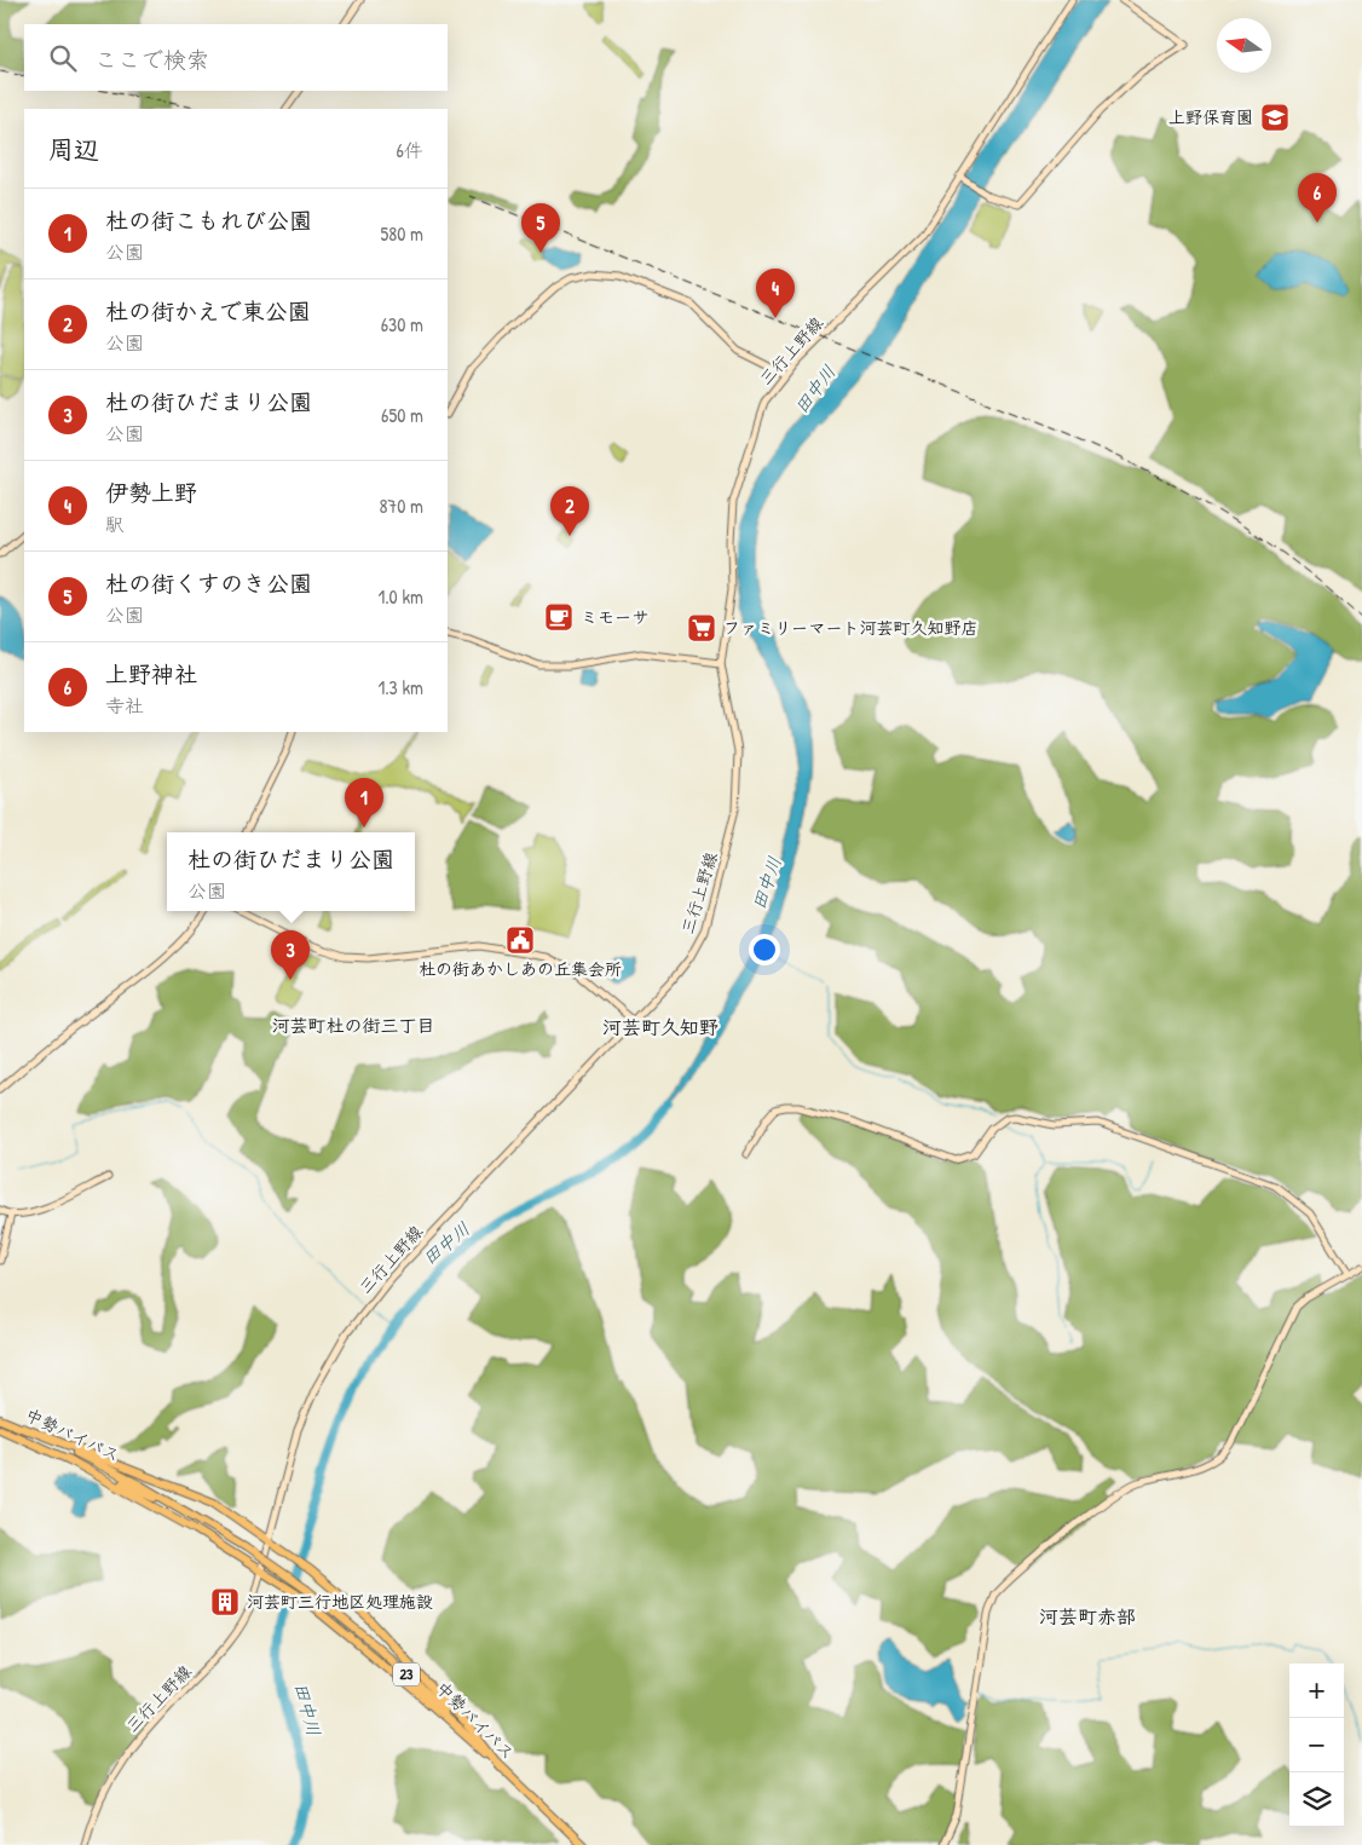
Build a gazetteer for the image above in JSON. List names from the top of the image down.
{
  "streets": {
    "highway": ["中勢バイパス", "23"],
    "street": ["三行上野線"]
  },
  "districts": ["河芸町杜の街三丁目", "河芸町久知野", "河芸町赤部"],
  "water": ["田中川"],
  "places": {
    "school or university": ["上野保育園"],
    "cafe": ["ミモーサ"],
    "supermarket": ["ファミリーマート河芸町久知野店"],
    "public building": ["杜の街あかしあの丘集会所"],
    "building": ["河芸町三行地区処理施設"]
  },
  "north": "left",
  "page": {
    "search": "ここで検索",
    "heading": ["周辺", "6件"],
    "pins": [
      "6",
      "5",
      "4",
      "2",
      "1",
      "3"
    ],
    "list": [
      {
        "mark": "1",
        "name": "杜の街こもれび公園",
        "note": "公園",
        "value": "580 m"
      },
      {
        "mark": "2",
        "name": "杜の街かえで東公園",
        "note": "公園",
        "value": "630 m"
      },
      {
        "mark": "3",
        "name": "杜の街ひだまり公園",
        "note": "公園",
        "value": "650 m"
      },
      {
        "mark": "4",
        "name": "伊勢上野",
        "note": "駅",
        "value": "870 m"
      },
      {
        "mark": "5",
        "name": "杜の街くすのき公園",
        "note": "公園",
        "value": "1.0 km"
      },
      {
        "mark": "6",
        "name": "上野神社",
        "note": "寺社",
        "value": "1.3 km"
      }
    ],
    "popup": ["杜の街ひだまり公園", "公園"],
    "map_buttons": ["+", "−"]
  }
}
